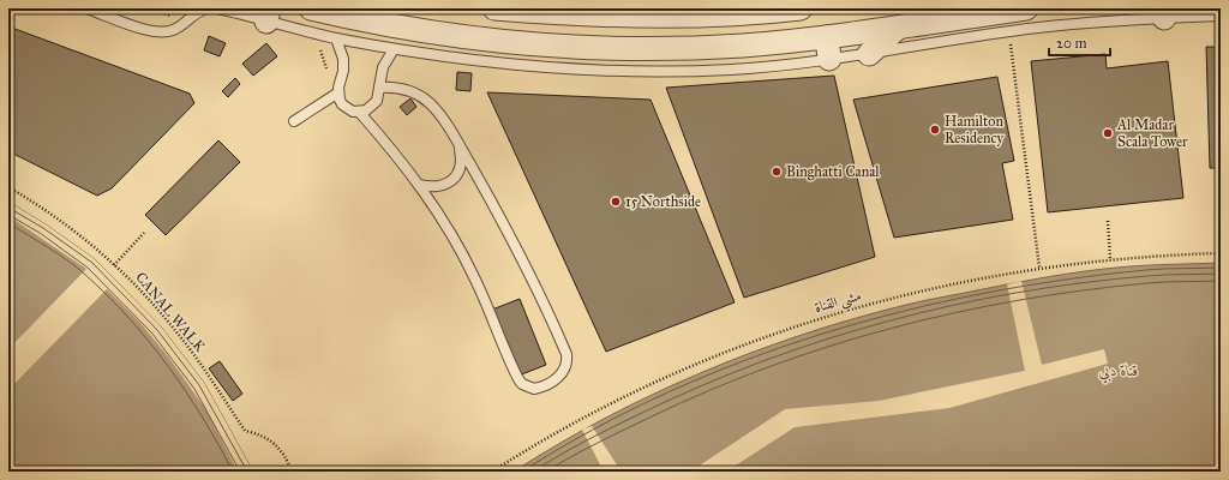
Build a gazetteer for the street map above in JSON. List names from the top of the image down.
{
  "streets": {
    "path": ["مشي القناة", "CANAL WALK"]
  },
  "water": ["قناة دبي"],
  "places": [
    "Hamilton Residency",
    "Al Madar Scala Tower",
    "Binghatti Canal",
    "15 Northside"
  ],
  "scale_bar": "20 m"
}
